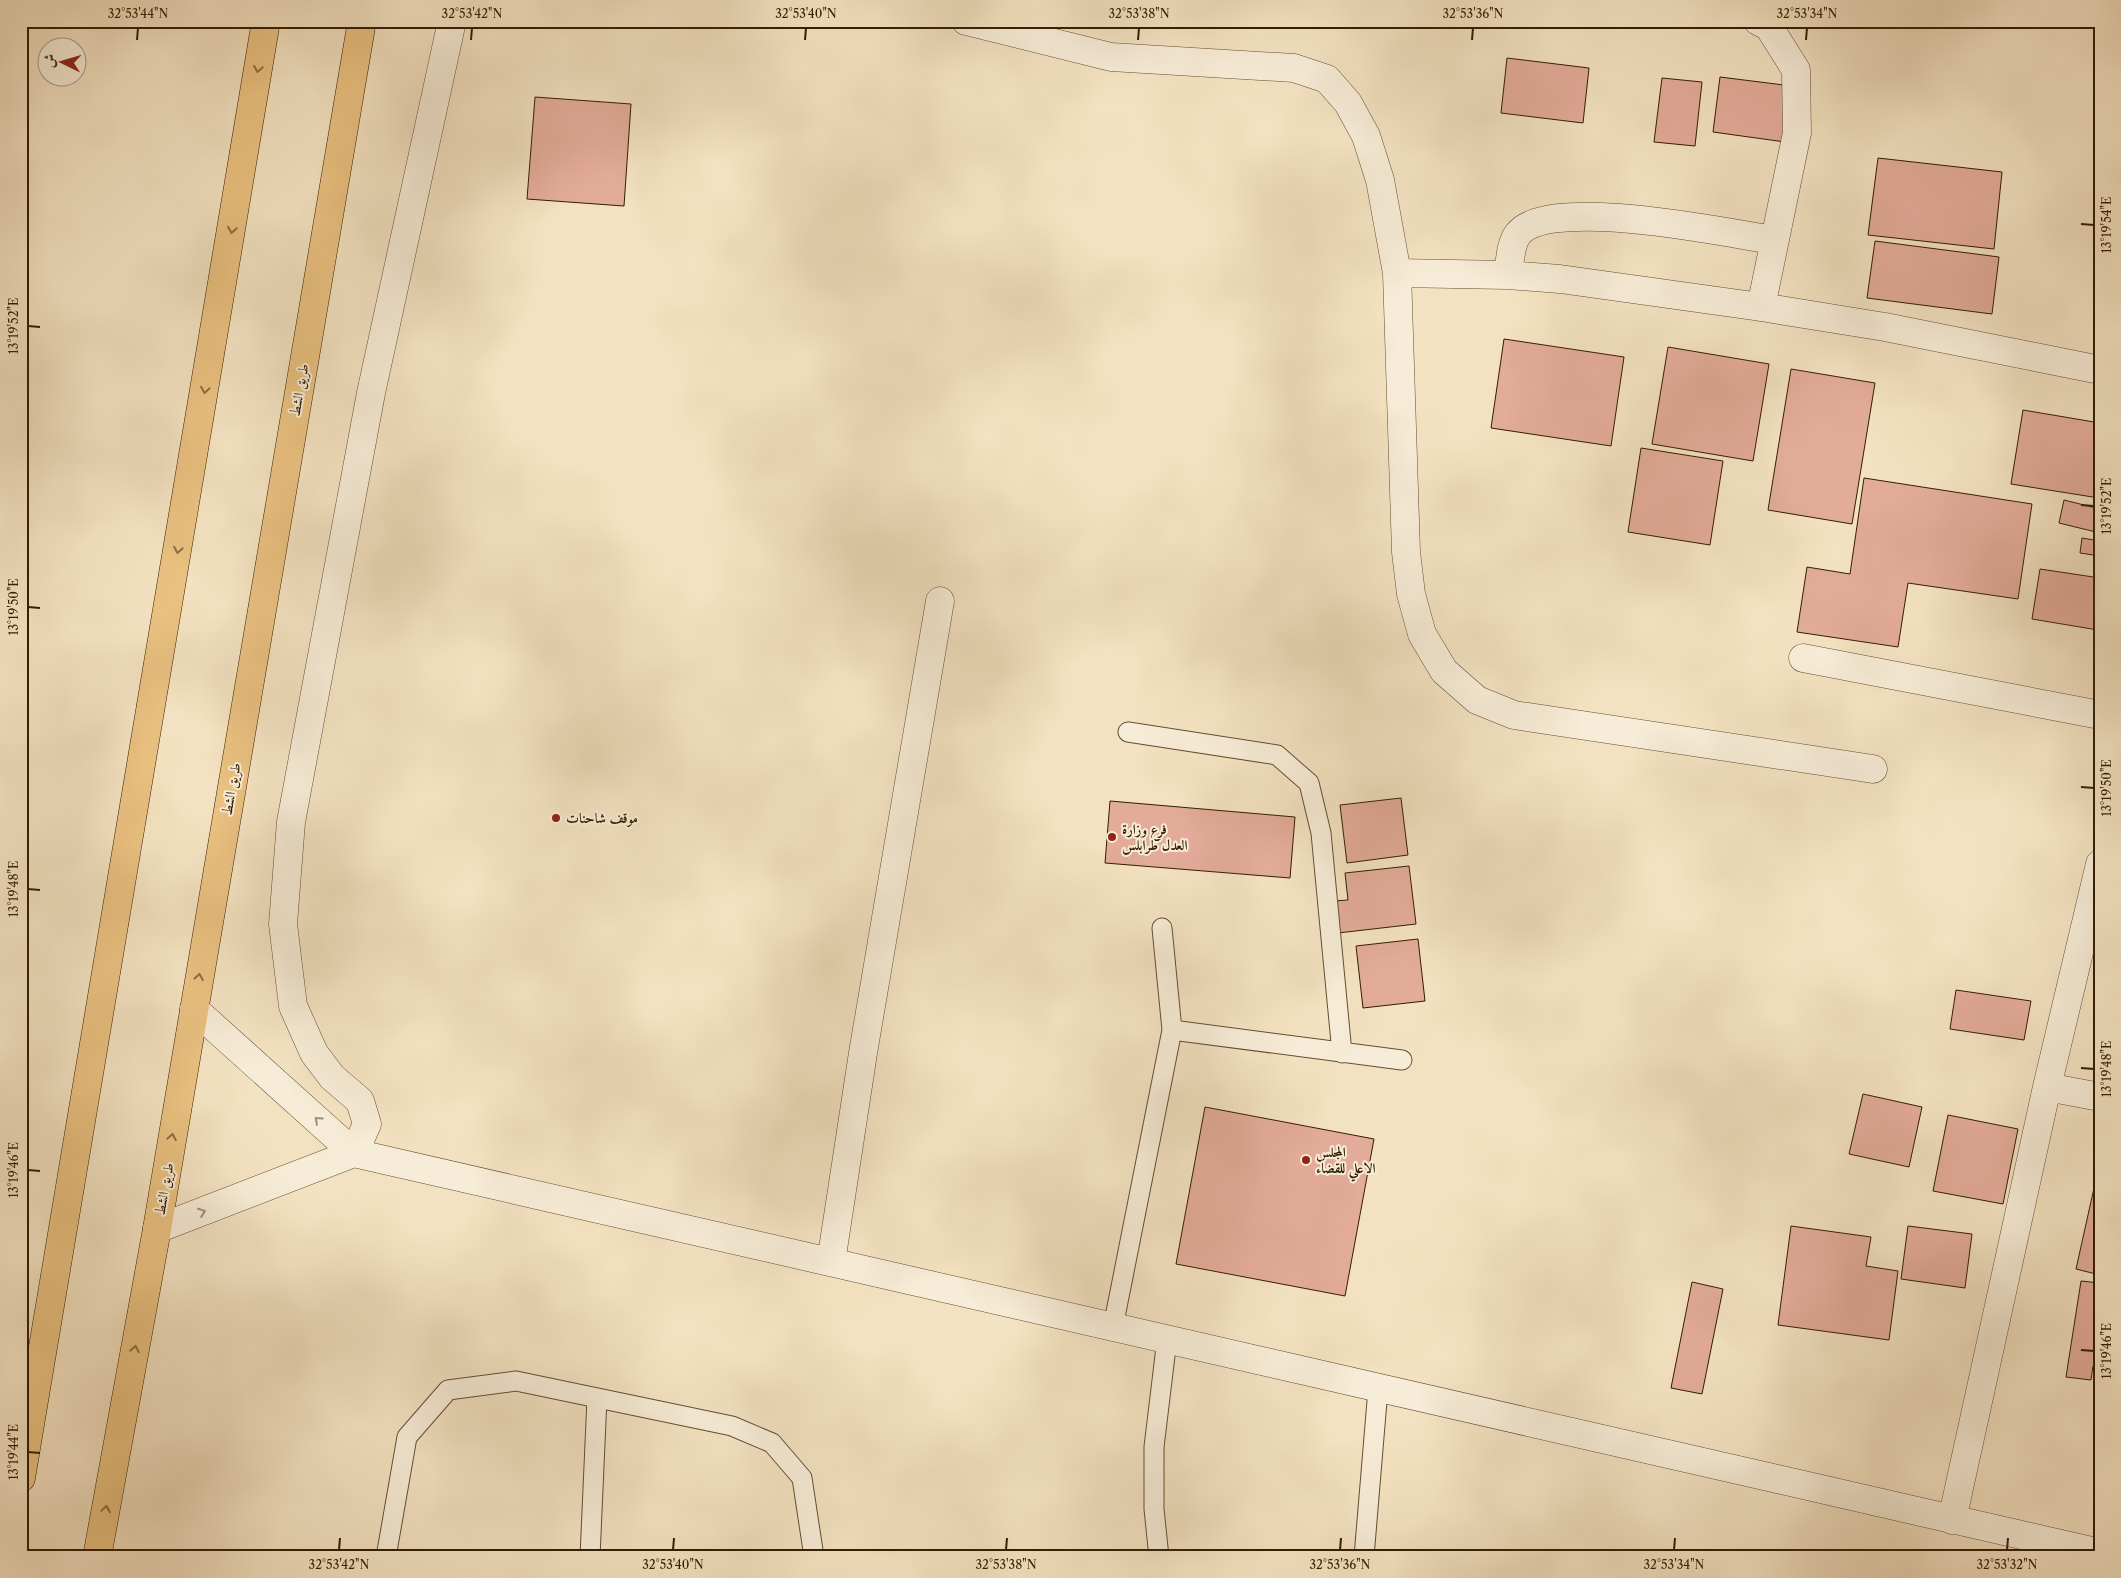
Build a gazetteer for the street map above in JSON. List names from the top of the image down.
{
  "streets": {
    "highway": ["طريق الشط"]
  },
  "places": ["موقف شاحنات", "فرع وزارة العدل طرابلس", "المجلس الاعلي للقضاء"],
  "north": "left",
  "coordinates": [
    "32°53'44\"N",
    "32°53'42\"N",
    "32°53'40\"N",
    "32°53'38\"N",
    "32°53'36\"N",
    "32°53'34\"N",
    "13°19'54\"E",
    "13°19'52\"E",
    "13°19'50\"E",
    "13°19'48\"E",
    "13°19'46\"E",
    "13°19'44\"E",
    "32°53'32\"N"
  ]
}
